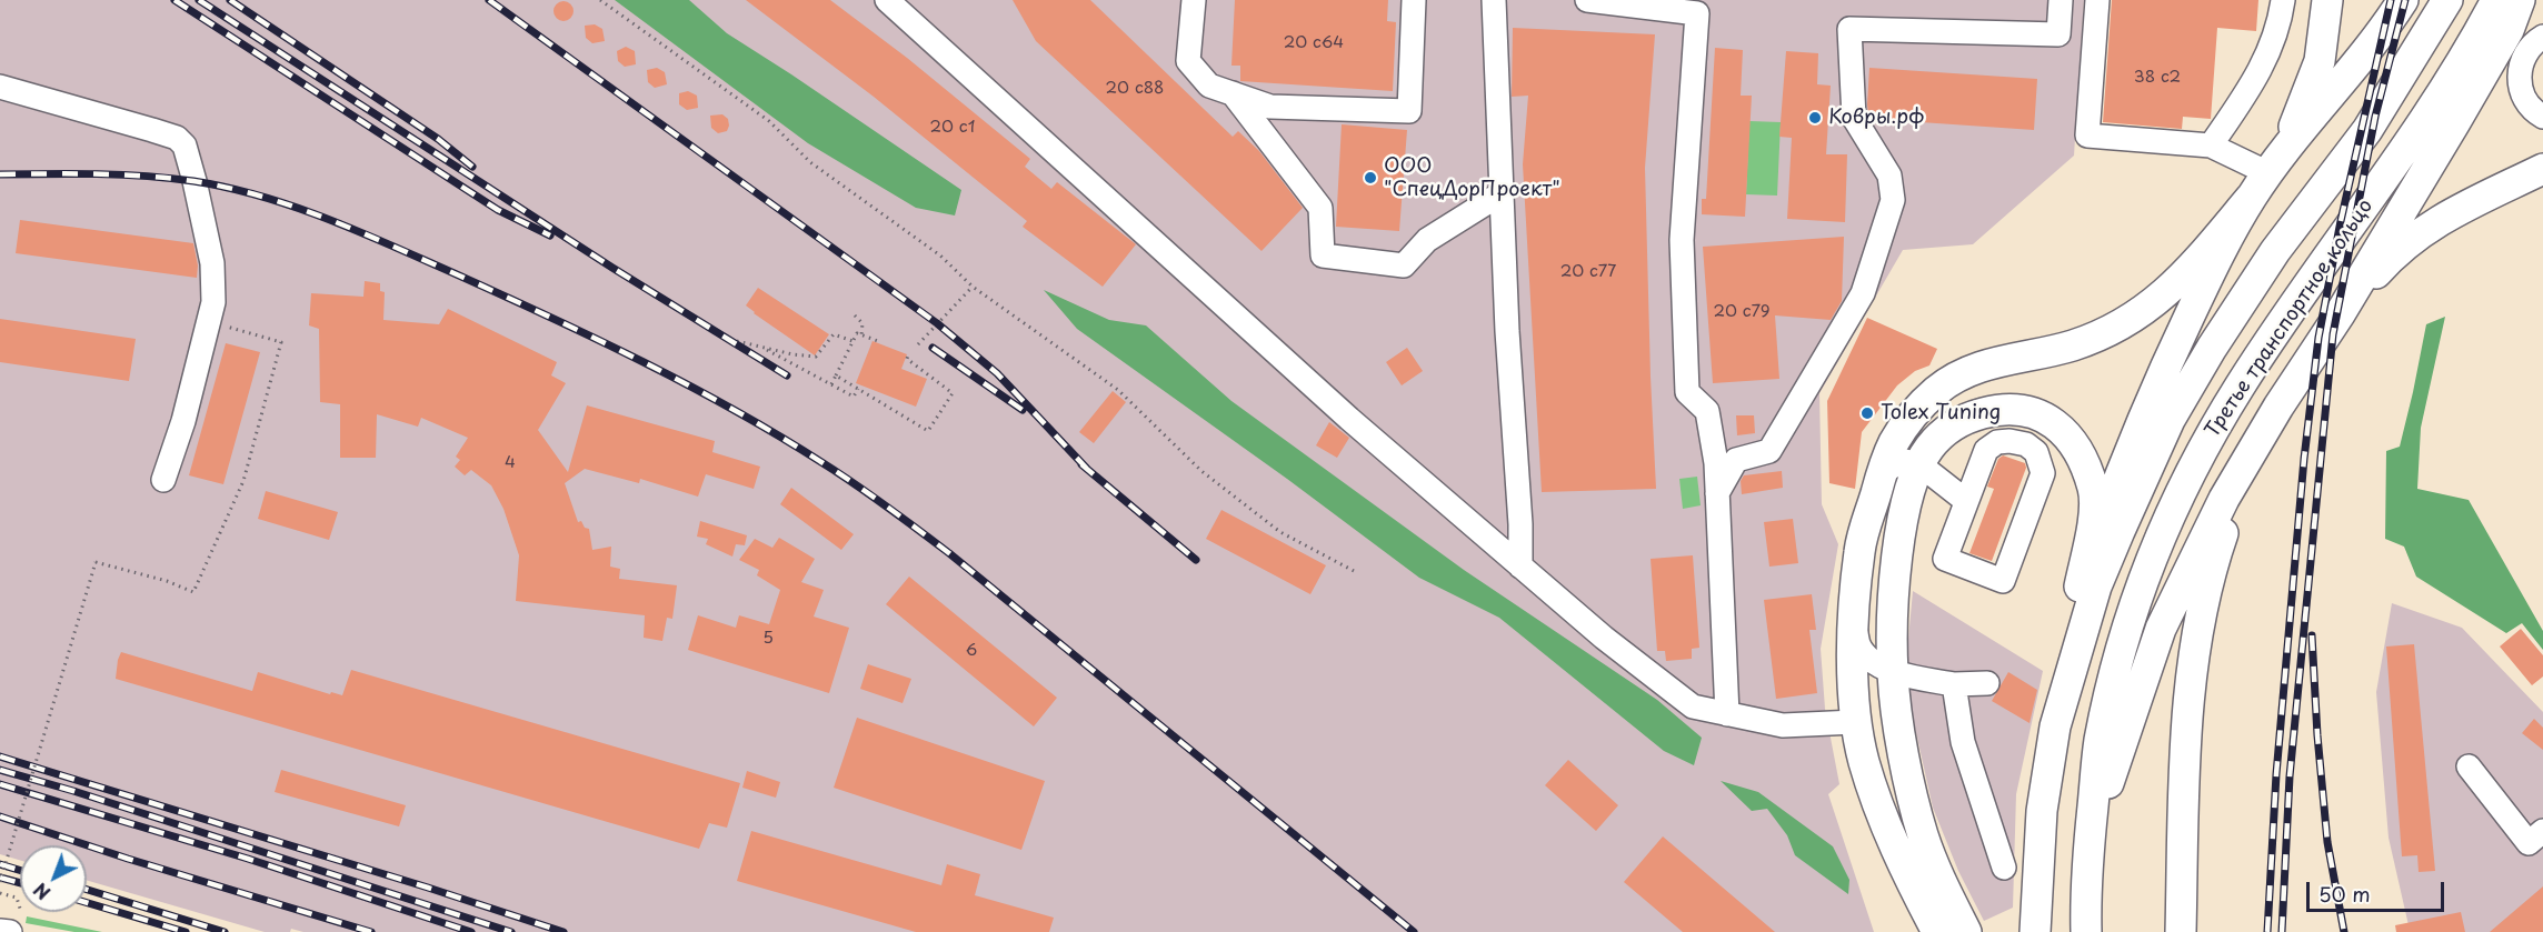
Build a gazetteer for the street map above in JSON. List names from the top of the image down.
{
  "streets": {
    "main road": ["Третье транспортное кольцо"]
  },
  "places": ["Ковры.рф", "ООО \"СпецДорПроект\"", "Tolex Tuning"],
  "house_numbers": [
    "20 с64",
    "38 с2",
    "20 с88",
    "20 с1",
    "20 с77",
    "20 с79",
    "4",
    "5",
    "6"
  ],
  "scale_bar": "50 m",
  "north": "bottom left"
}
